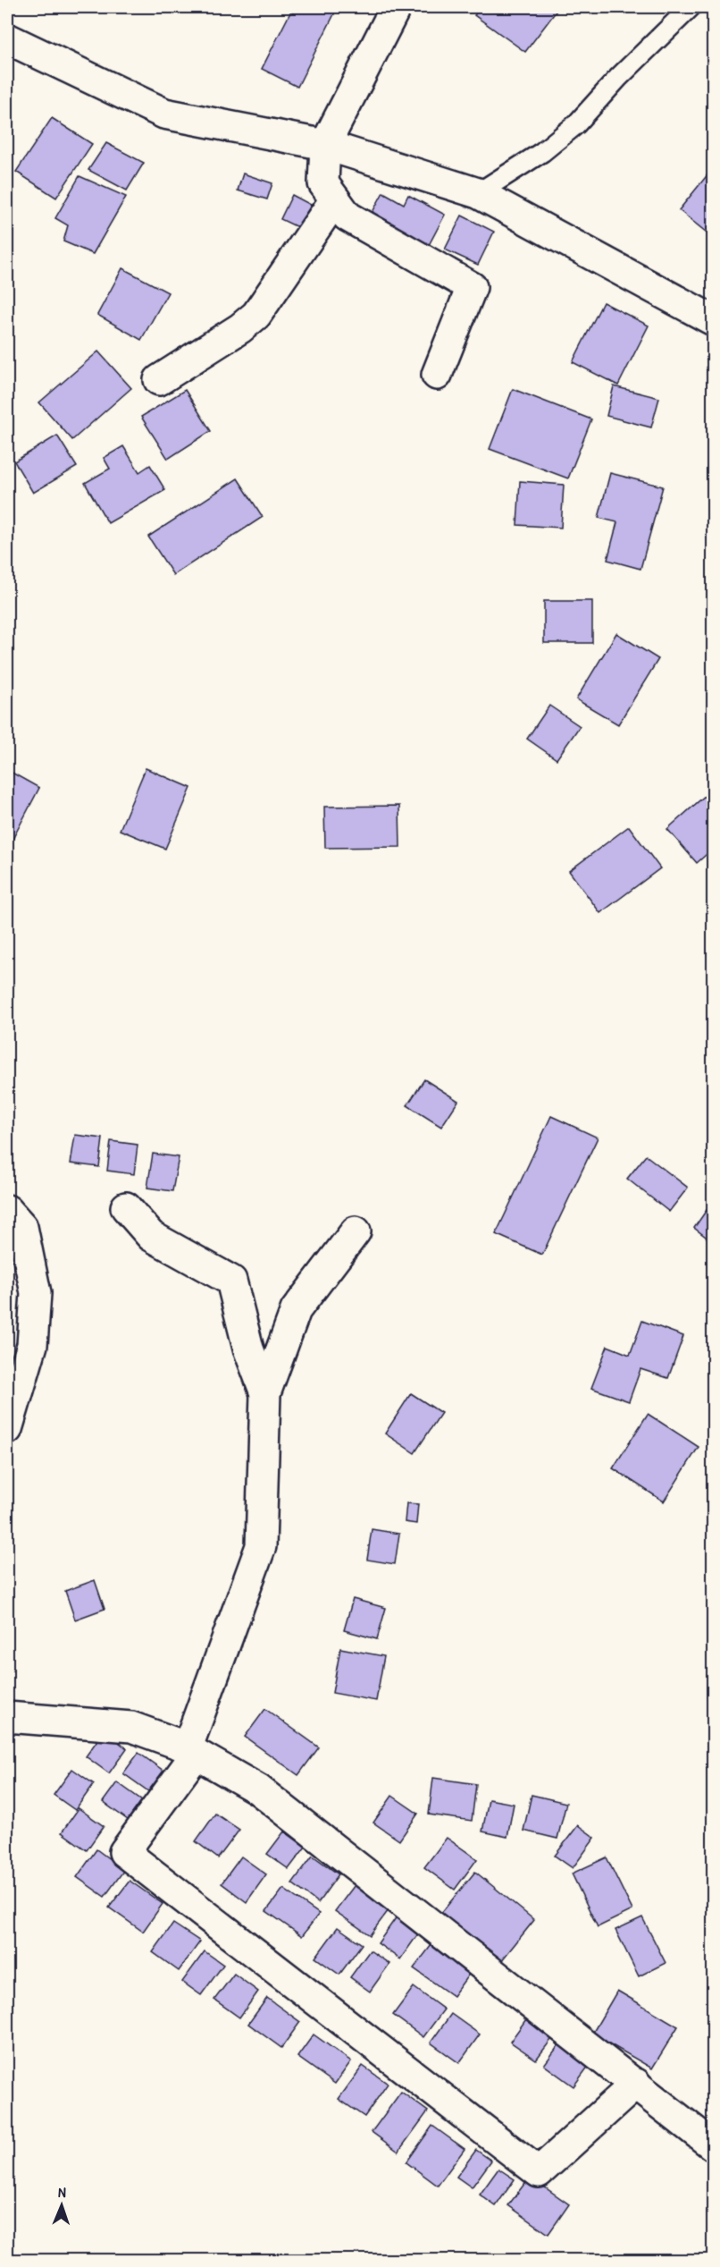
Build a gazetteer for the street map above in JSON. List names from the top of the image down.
{
  "north": "top"
}
